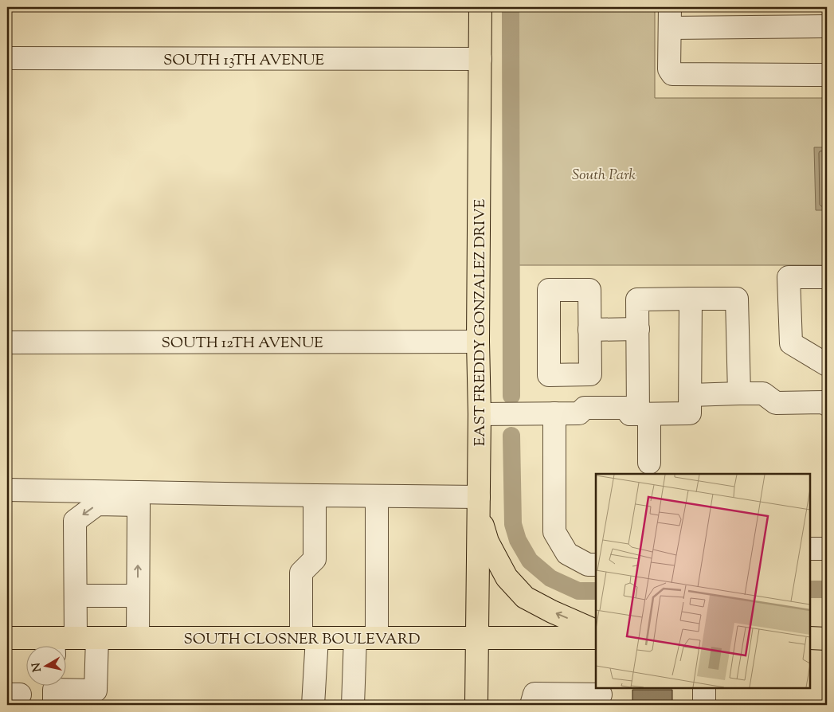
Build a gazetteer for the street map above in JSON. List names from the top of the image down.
{
  "streets": {
    "main road": ["EAST FREDDY GONZALEZ DRIVE", "SOUTH CLOSNER BOULEVARD"],
    "street": ["SOUTH 13TH AVENUE", "SOUTH 12TH AVENUE"]
  },
  "crossings": [
    ["SOUTH 13TH AVENUE", "EAST FREDDY GONZALEZ DRIVE"],
    ["EAST FREDDY GONZALEZ DRIVE", "SOUTH 12TH AVENUE"],
    ["EAST FREDDY GONZALEZ DRIVE", "SOUTH CLOSNER BOULEVARD"]
  ],
  "parks": ["South Park"],
  "north": "left"
}
